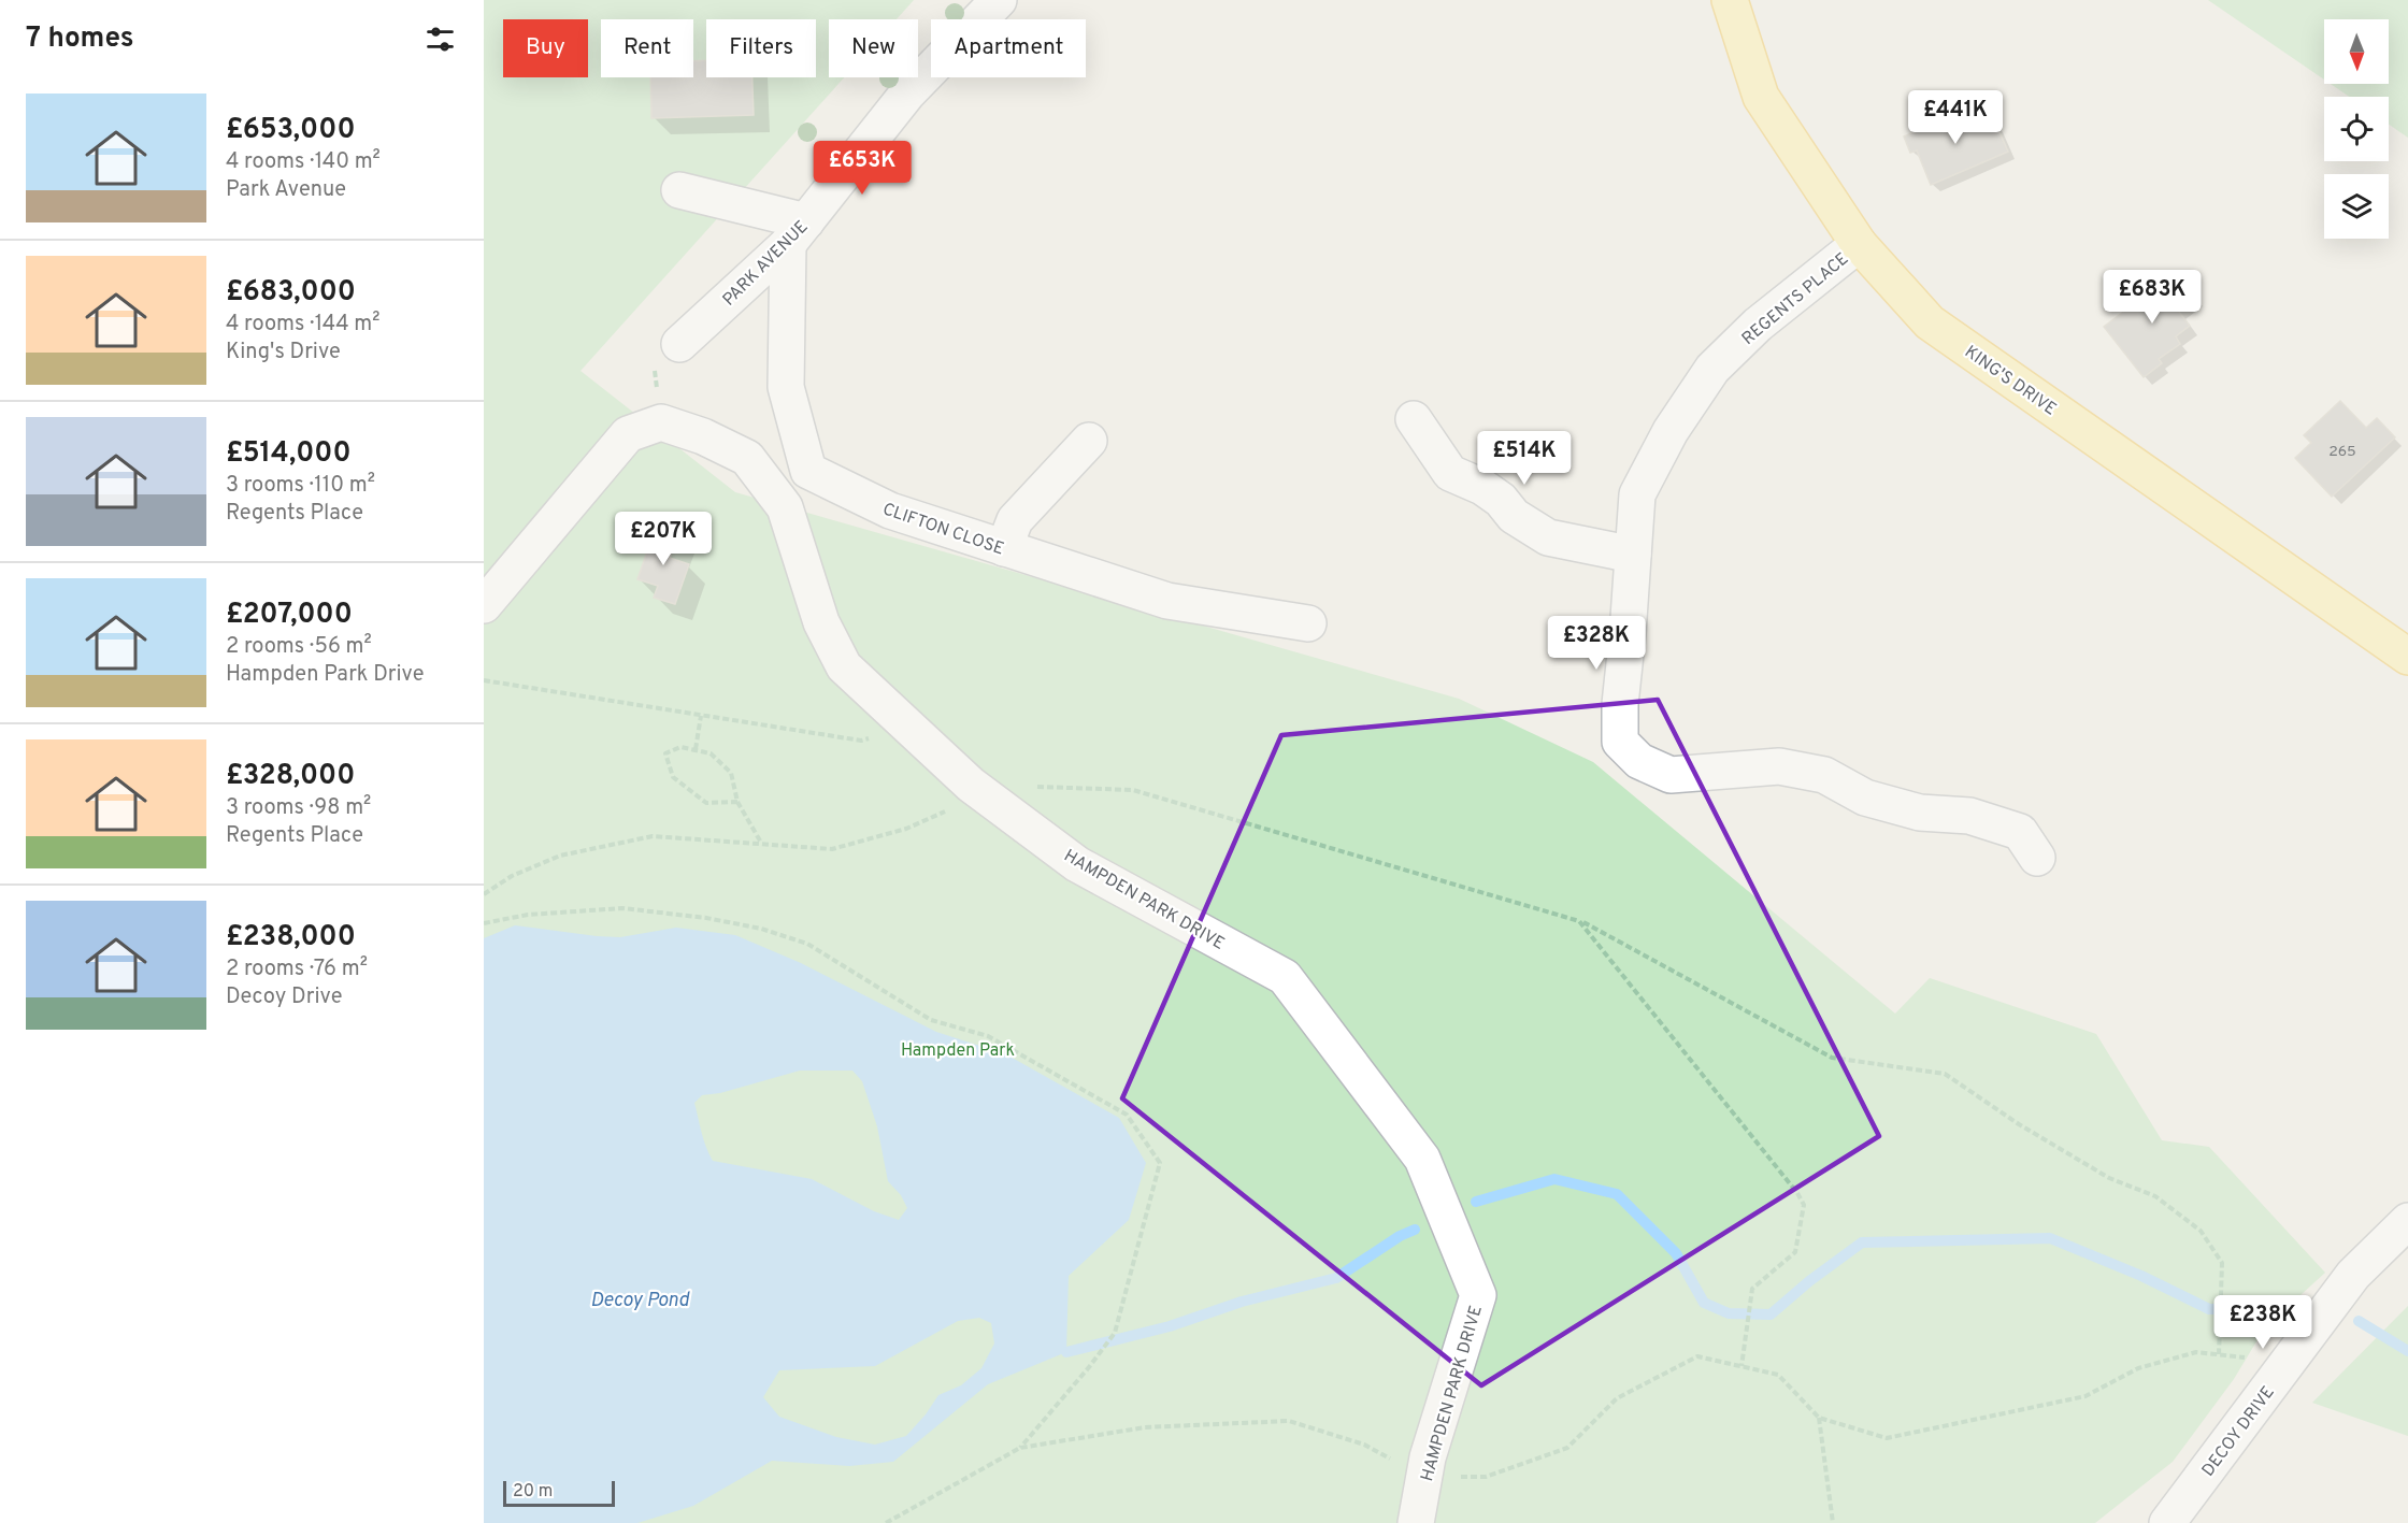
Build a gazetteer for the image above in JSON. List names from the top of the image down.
{
  "streets": {
    "main road": ["KING'S DRIVE"],
    "street": [
      "PARK AVENUE",
      "REGENTS PLACE",
      "CLIFTON CLOSE",
      "HAMPDEN PARK DRIVE",
      "DECOY DRIVE"
    ]
  },
  "crossings": [
    ["PARK AVENUE", "CLIFTON CLOSE"],
    ["REGENTS PLACE", "KING'S DRIVE"]
  ],
  "water": ["Decoy Pond"],
  "parks": ["Hampden Park"],
  "house_numbers": ["265"],
  "scale_bar": "20 m",
  "north": "bottom",
  "page": {
    "heading": "7 homes",
    "chip": [
      "Buy",
      "Rent",
      "Filters",
      "New",
      "Apartment"
    ],
    "list": [
      {
        "name": "£653,000",
        "note": "4 rooms · 140 m² · Park Avenue"
      },
      {
        "name": "£683,000",
        "note": "4 rooms · 144 m² · King's Drive"
      },
      {
        "name": "£514,000",
        "note": "3 rooms · 110 m² · Regents Place"
      },
      {
        "name": "£207,000",
        "note": "2 rooms · 56 m² · Hampden Park Drive"
      },
      {
        "name": "£328,000",
        "note": "3 rooms · 98 m² · Regents Place"
      },
      {
        "name": "£238,000",
        "note": "2 rooms · 76 m² · Decoy Drive"
      }
    ],
    "price": [
      "£441K",
      "£653K",
      "£683K",
      "£514K",
      "£207K",
      "£328K",
      "£238K"
    ],
    "scale": "20 m"
  }
}
